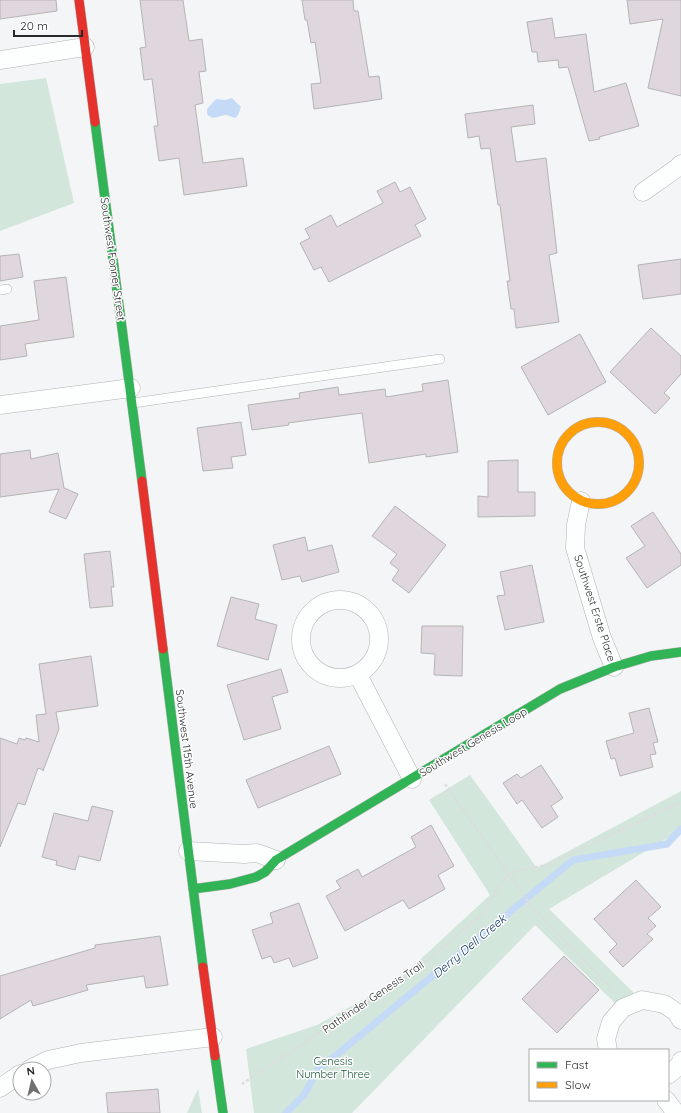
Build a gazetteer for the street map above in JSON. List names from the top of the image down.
{
  "streets": {
    "street": [
      "Southwest Fonner Street",
      "Southwest Erste Place",
      "Southwest Genesis Loop",
      "Southwest 115th Avenue"
    ],
    "path": ["Pathfinder Genesis Trail"]
  },
  "crossings": [
    ["Southwest Fonner Street", "Southwest 115th Avenue"],
    ["Southwest Erste Place", "Southwest Genesis Loop"],
    ["Southwest Genesis Loop", "Southwest 115th Avenue"]
  ],
  "water": ["Derry Dell Creek"],
  "parks": ["Genesis Number Three"],
  "legend": ["Fast", "Slow"],
  "scale_bar": "20 m",
  "north": "top"
}
